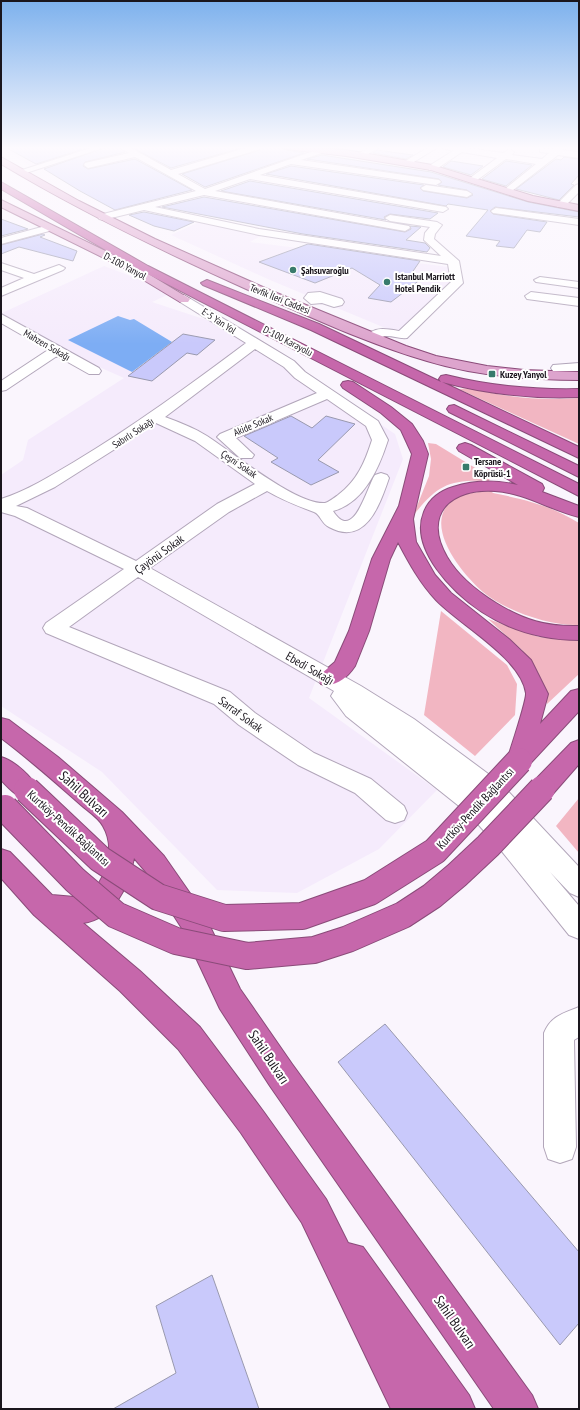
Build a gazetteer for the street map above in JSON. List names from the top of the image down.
{
  "streets": {
    "highway": ["D-100 Karayolu", "Sahil Bulvarı", "Kurtköy-Pendik Bağlantısı"],
    "main road": ["D-100 Yanyol", "Tevfik İleri Caddesi"],
    "street": [
      "E-5 Yan Yol",
      "Mahzen Sokağı",
      "Akide Sokak",
      "Sabırlı Sokağı",
      "Çeşni Sokak",
      "Çayönü Sokak",
      "Ebedi Sokağı",
      "Sarraf Sokak"
    ]
  },
  "crossings": [
    ["D-100 Yanyol", "E-5 Yan Yol"],
    ["E-5 Yan Yol", "Akide Sokak"],
    ["E-5 Yan Yol", "Sabırlı Sokağı"],
    ["E-5 Yan Yol", "Çeşni Sokak"],
    ["Akide Sokak", "Çeşni Sokak"],
    ["Sabırlı Sokağı", "Çeşni Sokak"],
    ["Sabırlı Sokağı", "Ebedi Sokağı"],
    ["Çeşni Sokak", "Çayönü Sokak"],
    ["Çayönü Sokak", "Ebedi Sokağı"],
    ["Çayönü Sokak", "Sarraf Sokak"]
  ],
  "places": {
    "other": ["Şahsuvaroğlu", "Istanbul Marriott Hotel Pendik"],
    "transit": ["Kuzey Yanyol", "Tersane Köprüsü-1"]
  }
}
